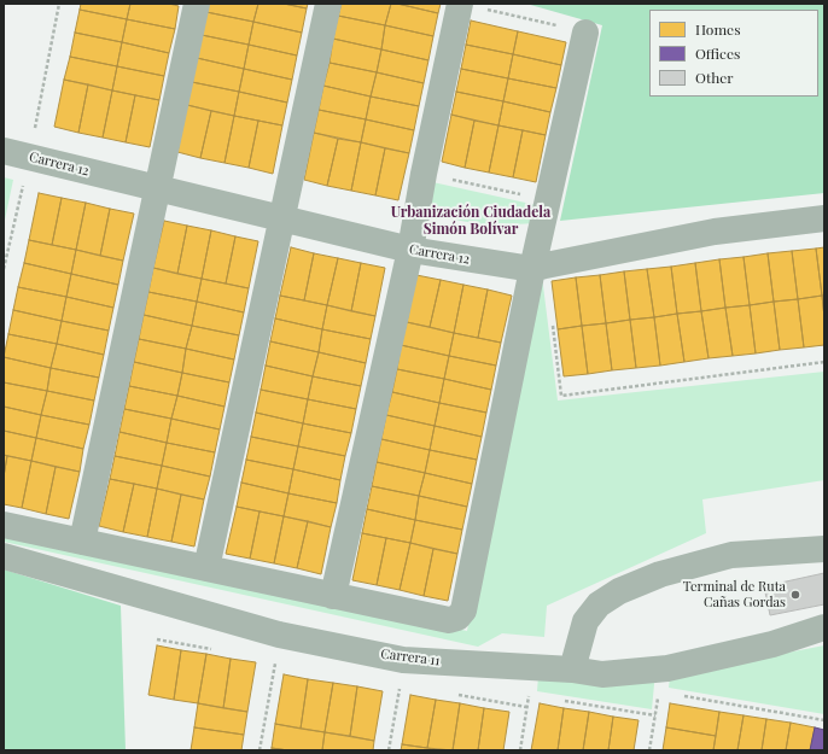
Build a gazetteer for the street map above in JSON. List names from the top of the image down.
{
  "streets": {
    "street": ["Carrera 12", "Carrera 11"]
  },
  "districts": ["Urbanización Ciudadela Simón Bolívar"],
  "places": ["Terminal de Ruta Cañas Gordas"],
  "legend": ["Homes", "Offices", "Other"]
}
